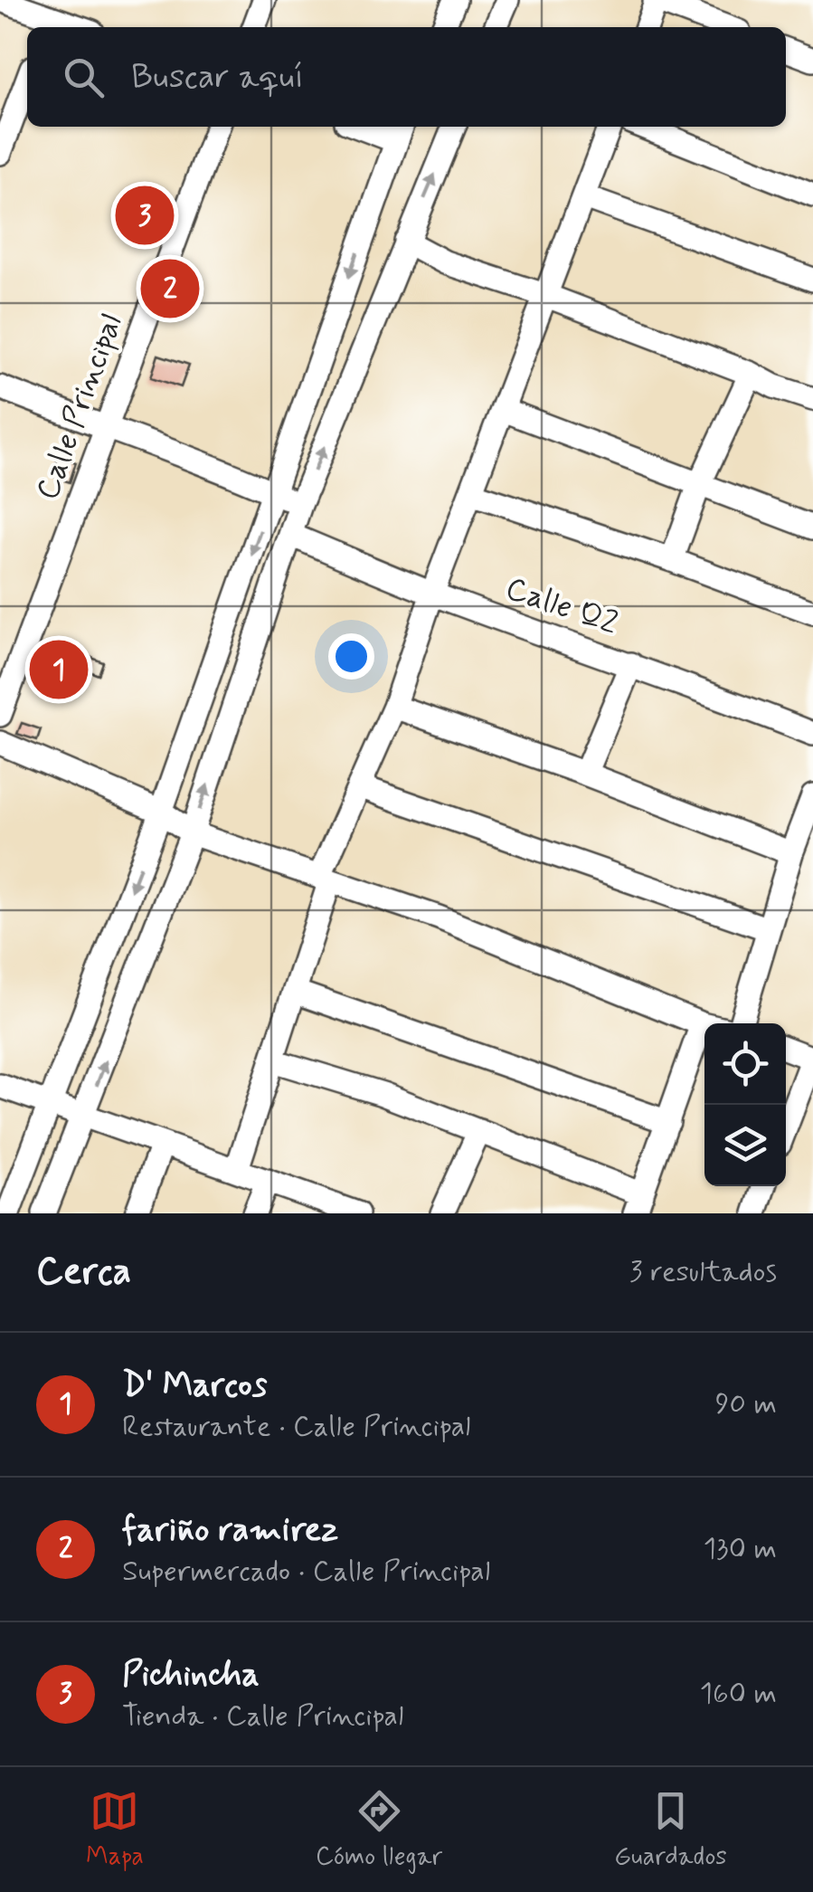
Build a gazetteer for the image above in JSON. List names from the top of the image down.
{
  "streets": {
    "street": ["Calle Principal", "Calle Q2"]
  },
  "page": {
    "search": "Buscar aquí",
    "pins": ["3", "2", "1"],
    "heading": ["Cerca", "3 resultados"],
    "list": [
      {
        "mark": "1",
        "name": "D' Marcos",
        "note": "Restaurante · Calle Principal",
        "value": "90 m"
      },
      {
        "mark": "2",
        "name": "fariño ramirez",
        "note": "Supermercado · Calle Principal",
        "value": "130 m"
      },
      {
        "mark": "3",
        "name": "Pichincha",
        "note": "Tienda · Calle Principal",
        "value": "160 m"
      }
    ],
    "nav": ["Mapa", "Cómo llegar", "Guardados"]
  }
}
